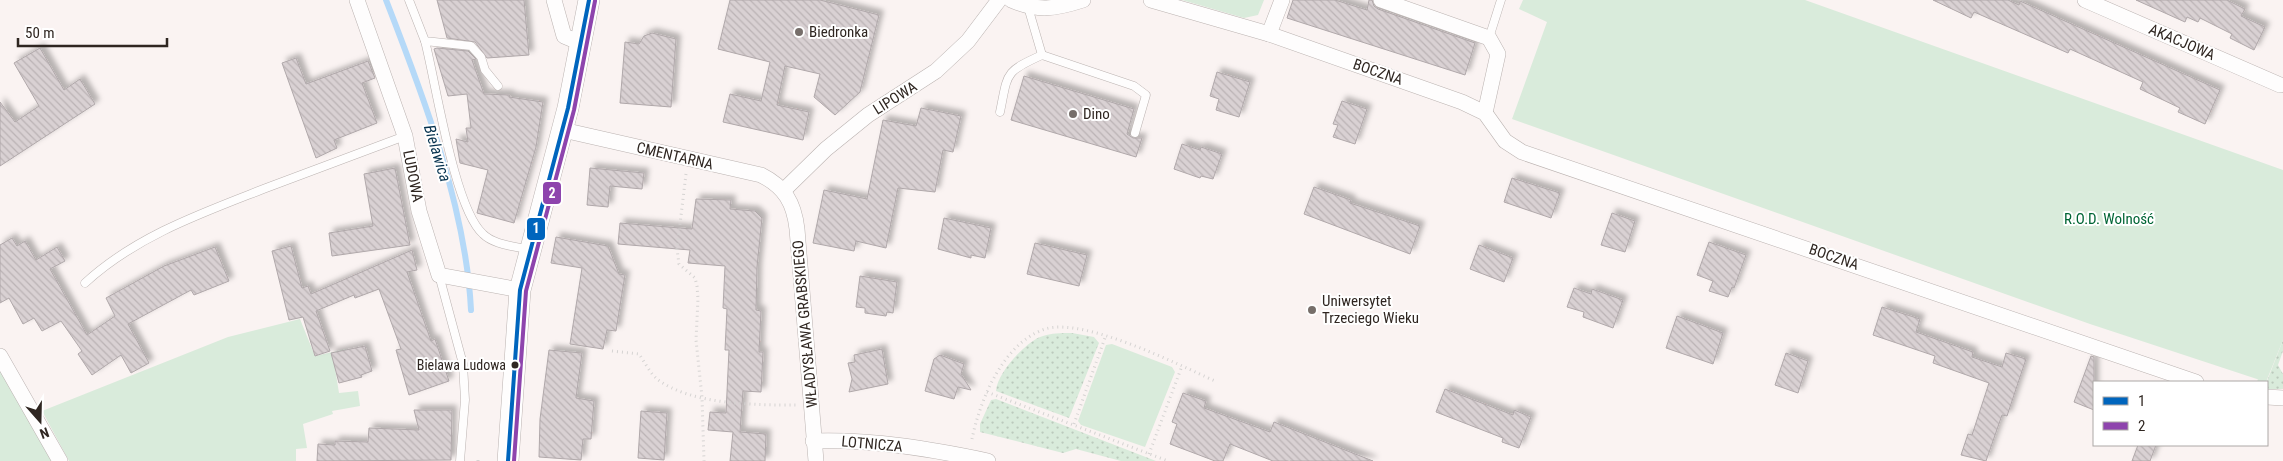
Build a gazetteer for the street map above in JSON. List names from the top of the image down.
{
  "streets": {
    "street": [
      "AKACJOWA",
      "BOCZNA",
      "LIPOWA",
      "CMENTARNA",
      "LUDOWA",
      "WŁADYSŁAWA GRABSKIEGO",
      "LOTNICZA"
    ]
  },
  "crossings": [
    ["LIPOWA", "CMENTARNA"],
    ["LIPOWA", "WŁADYSŁAWA GRABSKIEGO"],
    ["CMENTARNA", "WŁADYSŁAWA GRABSKIEGO"],
    ["WŁADYSŁAWA GRABSKIEGO", "LOTNICZA"]
  ],
  "water": ["Bielawica"],
  "parks": ["R.O.D. Wolność"],
  "places": [
    "Biedronka",
    "Dino",
    "Uniwersytet Trzeciego Wieku",
    "Bielawa Ludowa"
  ],
  "lines": ["transit line 1", "transit line 2"],
  "legend": ["1", "2"],
  "scale_bar": "50 m",
  "north": "bottom"
}
